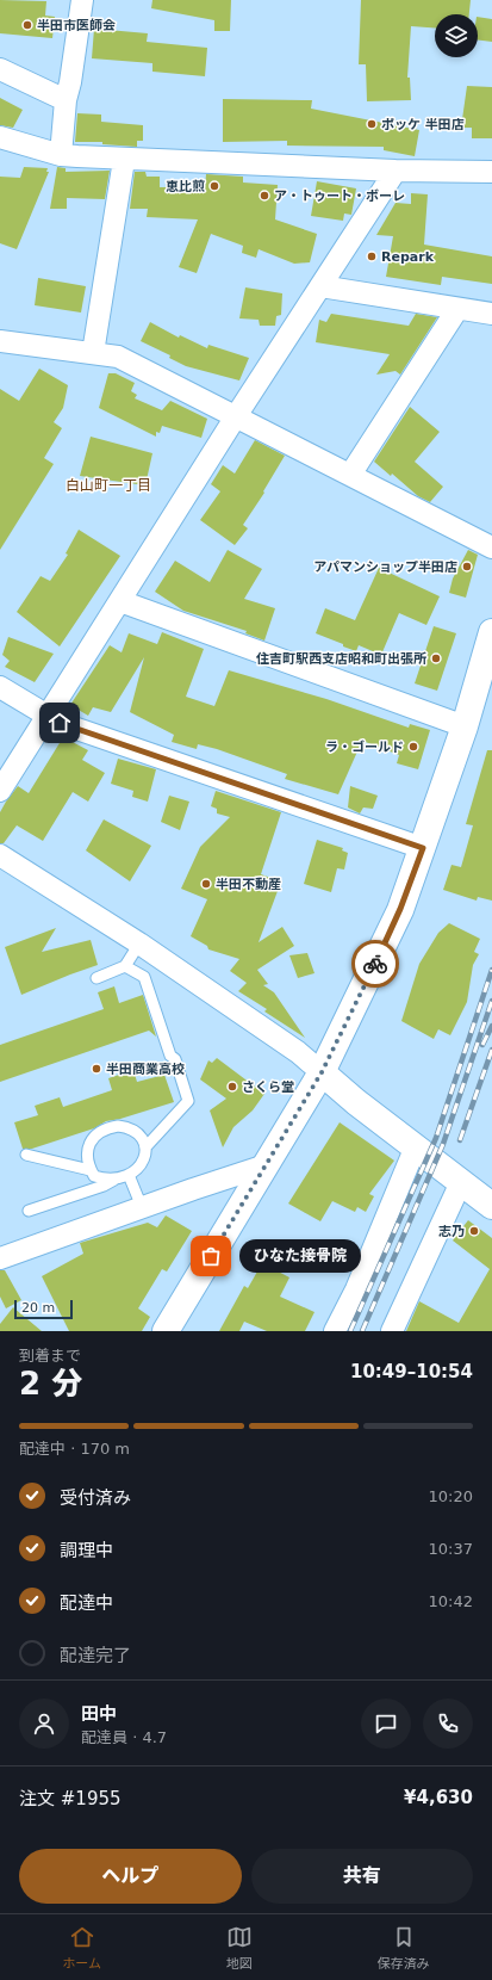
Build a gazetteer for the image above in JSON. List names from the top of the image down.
{
  "districts": ["白山町一丁目"],
  "places": [
    "半田市医師会",
    "ポッケ 半田店",
    "恵比煎",
    "ア・トゥート・ボーレ",
    "Repark",
    "アパマンショップ半田店",
    "住吉町駅西支店昭和町出張所",
    "ラ・ゴールド",
    "半田不動産",
    "半田商業高校",
    "さくら堂",
    "志乃",
    "ひなた接骨院"
  ],
  "scale_bar": "20 m",
  "page": {
    "bubble": "ひなた接骨院",
    "scale": "20 m",
    "heading": ["2 分", "到着まで", "10:49–10:54"],
    "panel": [
      "田中",
      "配達員 · 4.7",
      "注文 #1955",
      "¥4,630"
    ],
    "bar": "配達中 · 170 m",
    "list": [
      ["受付済み", "10:20"],
      ["調理中", "10:37"],
      ["配達中", "10:42"],
      "配達完了"
    ],
    "buttons": ["ヘルプ", "共有"],
    "tabs": ["ホーム", "地図", "保存済み"]
  }
}
